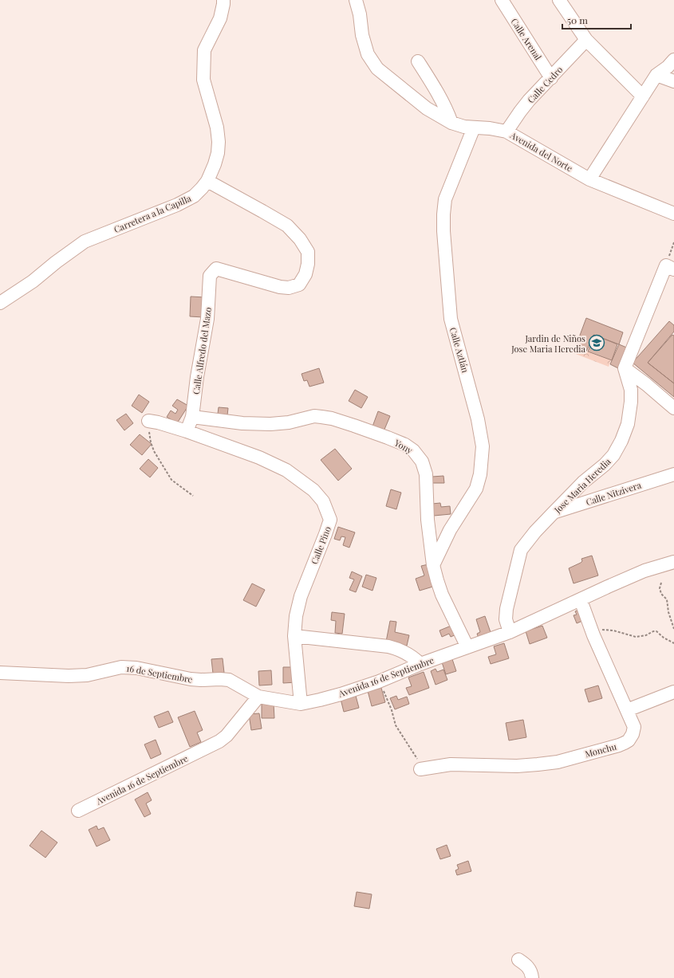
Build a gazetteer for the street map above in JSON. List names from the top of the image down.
{
  "streets": {
    "street": [
      "Calle Arenal",
      "Calle Cedro",
      "Avenida del Norte",
      "Carretera a la Capilla",
      "Calle Aztlán",
      "Calle Alfredo del Mazo",
      "Yony",
      "Jose Maria Heredia",
      "Calle Nitzivera",
      "Calle Pino",
      "16 de Septiembre",
      "Avenida 16 de Septiembre",
      "Monchu"
    ]
  },
  "crossings": [
    ["Calle Arenal", "Calle Cedro"],
    ["Calle Cedro", "Avenida del Norte"],
    ["Avenida del Norte", "Calle Aztlán"],
    ["Carretera a la Capilla", "Calle Alfredo del Mazo"],
    ["Calle Aztlán", "Yony"],
    ["Calle Alfredo del Mazo", "Yony"],
    ["Calle Alfredo del Mazo", "Calle Pino"],
    ["Yony", "Avenida 16 de Septiembre"],
    ["Jose Maria Heredia", "Calle Nitzivera"],
    ["Jose Maria Heredia", "Avenida 16 de Septiembre"],
    ["Calle Pino", "Avenida 16 de Septiembre"],
    ["16 de Septiembre", "Avenida 16 de Septiembre"],
    ["Avenida 16 de Septiembre", "Monchu"]
  ],
  "places": {
    "school or university": ["Jardin de Niños Jose Maria Heredia"]
  },
  "scale_bar": "50 m"
}
